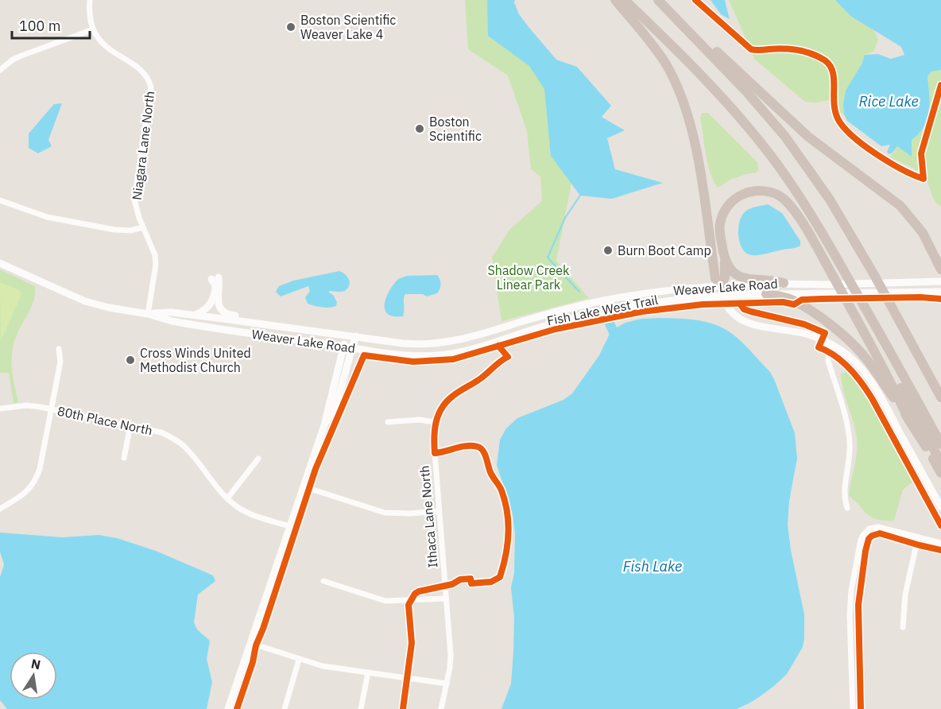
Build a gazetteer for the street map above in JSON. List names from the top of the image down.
{
  "streets": {
    "main road": ["Weaver Lake Road"],
    "street": ["Niagara Lane North", "80th Place North", "Ithaca Lane North"],
    "cycle path": ["Fish Lake West Trail"]
  },
  "crossings": [
    ["Niagara Lane North", "Weaver Lake Road"]
  ],
  "water": ["Rice Lake", "Fish Lake"],
  "parks": ["Shadow Creek Linear Park"],
  "places": [
    "Boston Scientific Weaver Lake 4",
    "Boston Scientific",
    "Burn Boot Camp",
    "Cross Winds United Methodist Church"
  ],
  "scale_bar": "100 m",
  "north": "top"
}
